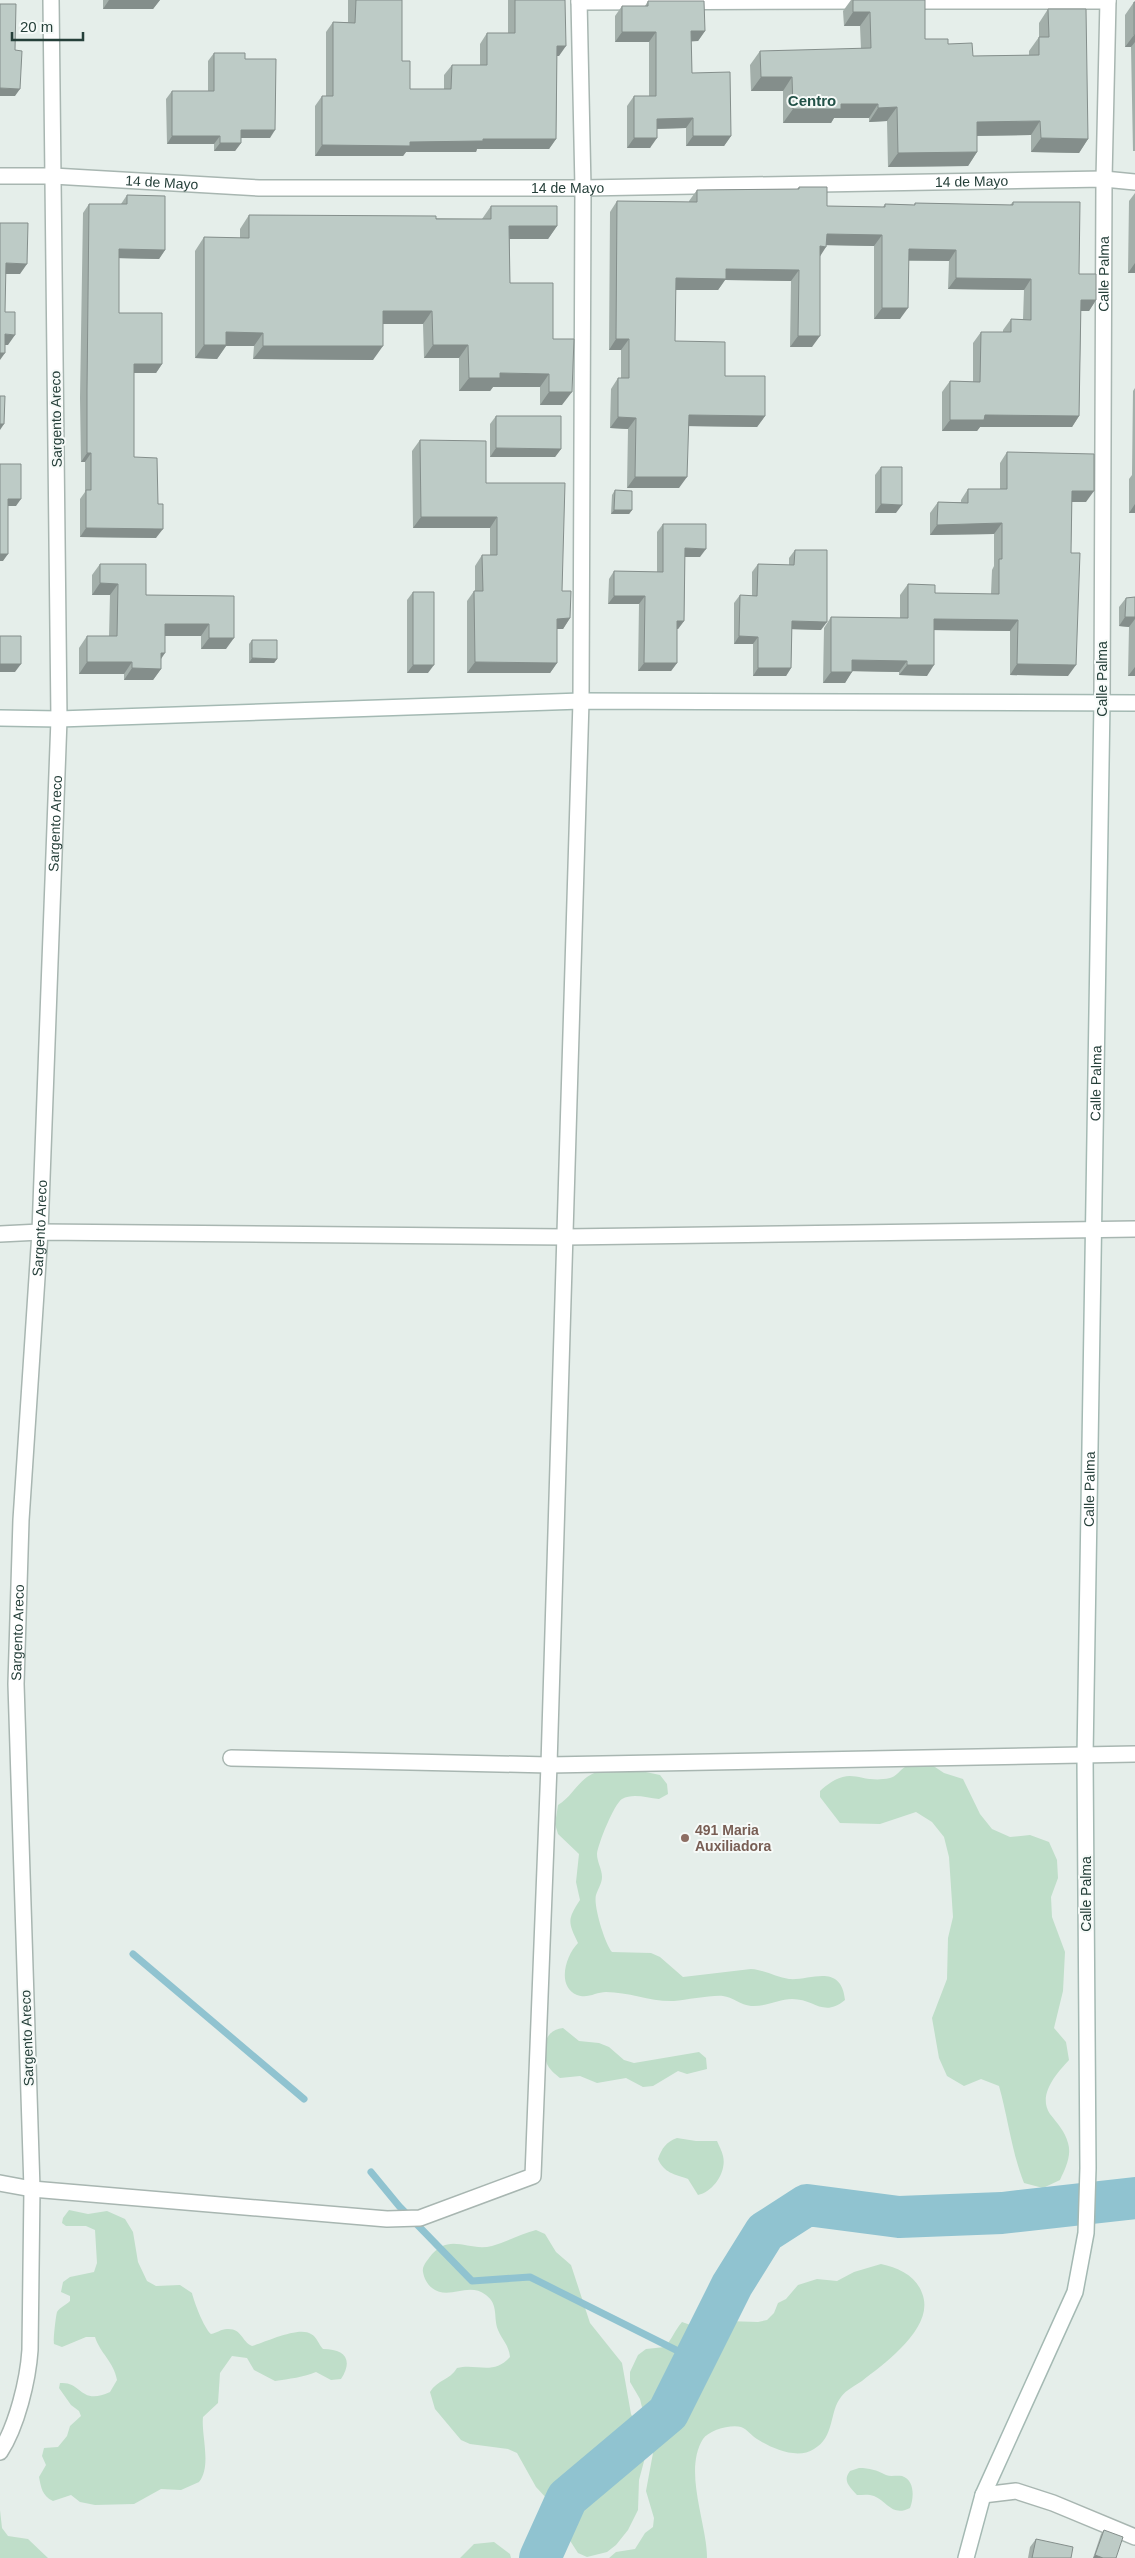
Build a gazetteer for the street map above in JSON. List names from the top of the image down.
{
  "streets": {
    "street": ["14 de Mayo", "Calle Palma", "Sargento Areco"]
  },
  "crossings": [
    ["14 de Mayo", "Calle Palma"],
    ["14 de Mayo", "Sargento Areco"]
  ],
  "districts": ["Centro"],
  "places": ["491 Maria Auxiliadora"],
  "scale_bar": "20 m"
}
